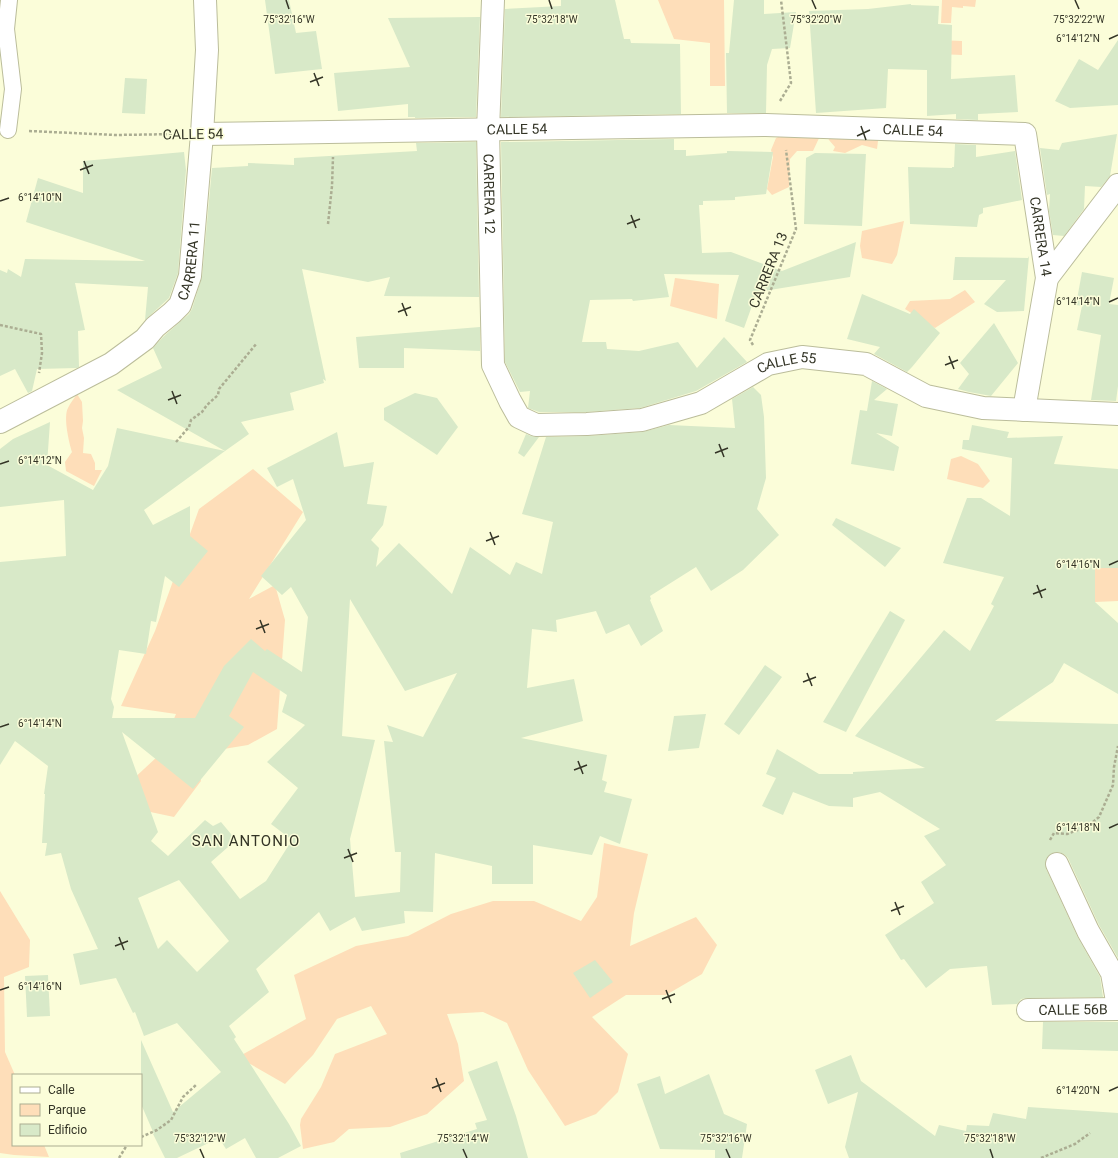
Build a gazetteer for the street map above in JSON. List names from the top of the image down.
{
  "streets": {
    "street": [
      "CALLE 54",
      "CARRERA 12",
      "CARRERA 14",
      "CARRERA 11",
      "CALLE 56B"
    ],
    "path": ["CARRERA 13"]
  },
  "crossings": [
    ["CALLE 54", "CARRERA 12"],
    ["CALLE 54", "CARRERA 14"],
    ["CALLE 54", "CARRERA 11"],
    ["CALLE 54", "CARRERA 13"],
    ["CARRERA 12", "CARRERA 13"]
  ],
  "districts": ["SAN ANTONIO"],
  "legend": ["Calle", "Parque", "Edificio"],
  "coordinates": [
    "75°32'16\"W",
    "75°32'18\"W",
    "75°32'20\"W",
    "75°32'22\"W",
    "6°14'12\"N",
    "6°14'10\"N",
    "6°14'14\"N",
    "6°14'16\"N",
    "6°14'18\"N",
    "6°14'20\"N",
    "75°32'12\"W",
    "75°32'14\"W"
  ]
}
